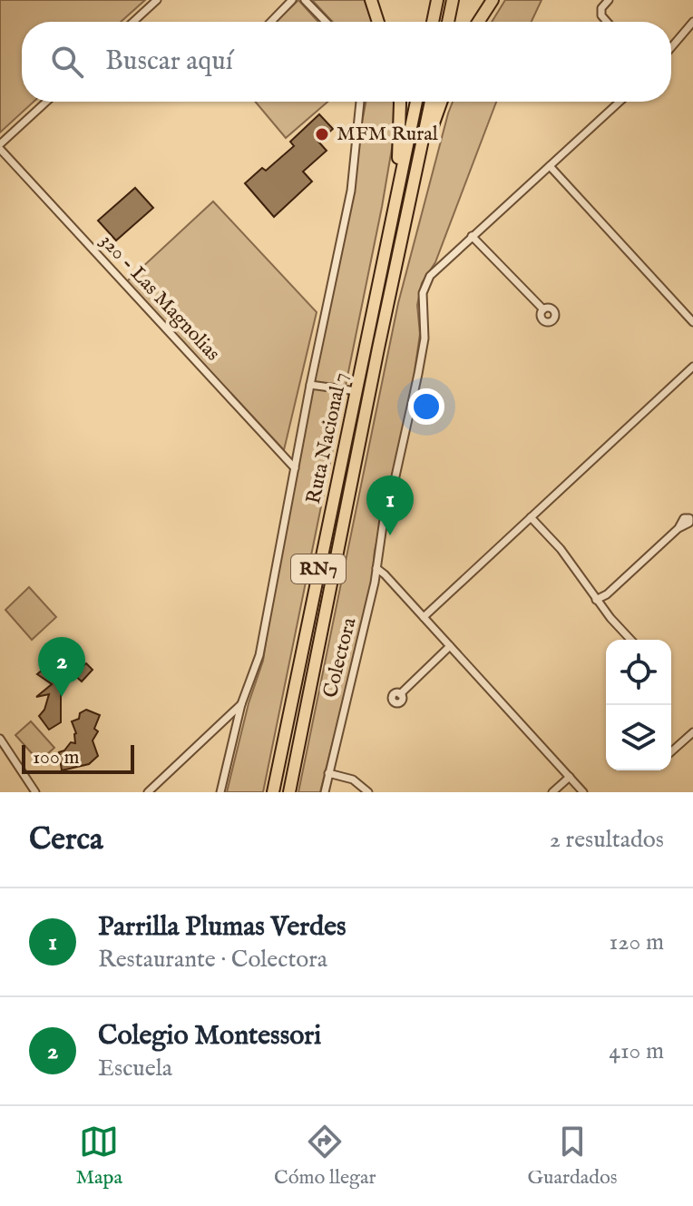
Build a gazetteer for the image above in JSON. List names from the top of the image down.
{
  "streets": {
    "highway": ["Ruta Nacional 7", "RN7"],
    "street": ["320 - Las Magnolias", "Colectora"]
  },
  "places": ["MFM Rural"],
  "scale_bar": "100 m",
  "page": {
    "search": "Buscar aquí",
    "pins": ["1", "2"],
    "scale": "100 m",
    "heading": ["Cerca", "2 resultados"],
    "list": [
      {
        "mark": "1",
        "name": "Parrilla Plumas Verdes",
        "note": "Restaurante · Colectora",
        "value": "120 m"
      },
      {
        "mark": "2",
        "name": "Colegio Montessori",
        "note": "Escuela",
        "value": "410 m"
      }
    ],
    "nav": ["Mapa", "Cómo llegar", "Guardados"]
  }
}
